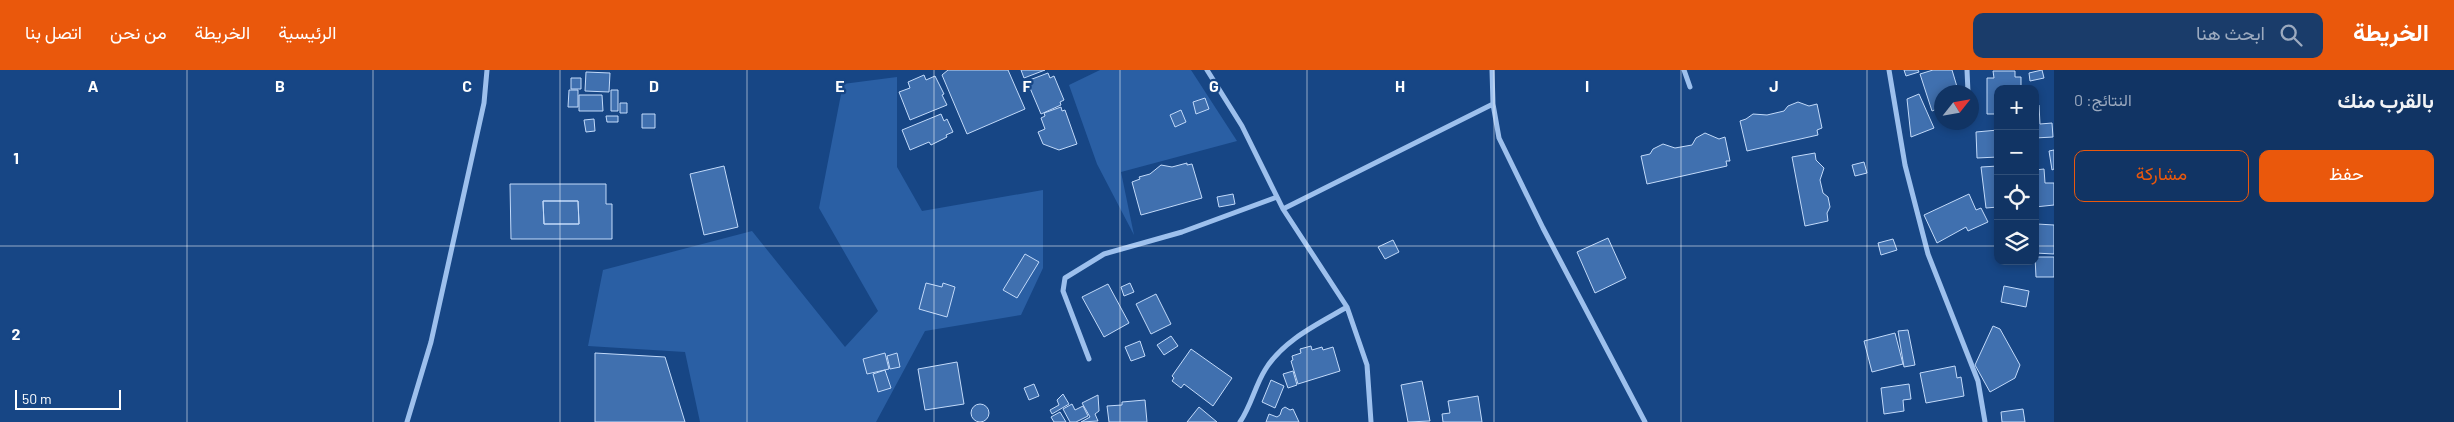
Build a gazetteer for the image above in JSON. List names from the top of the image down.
{
  "scale_bar": "50 m",
  "north": "top right",
  "page": {
    "header": "الخريطة",
    "search": "ابحث هنا",
    "nav": [
      "الرئيسية",
      "الخريطة",
      "من نحن",
      "اتصل بنا"
    ],
    "heading": ["بالقرب منك", "النتائج: 0"],
    "map_buttons": ["+", "−"],
    "buttons": ["حفظ", "مشاركة"],
    "scale": "50 m"
  },
  "grid": {
    "columns": [
      "A",
      "B",
      "C",
      "D",
      "E",
      "F",
      "G",
      "H",
      "I",
      "J"
    ],
    "rows": ["1", "2"]
  }
}
